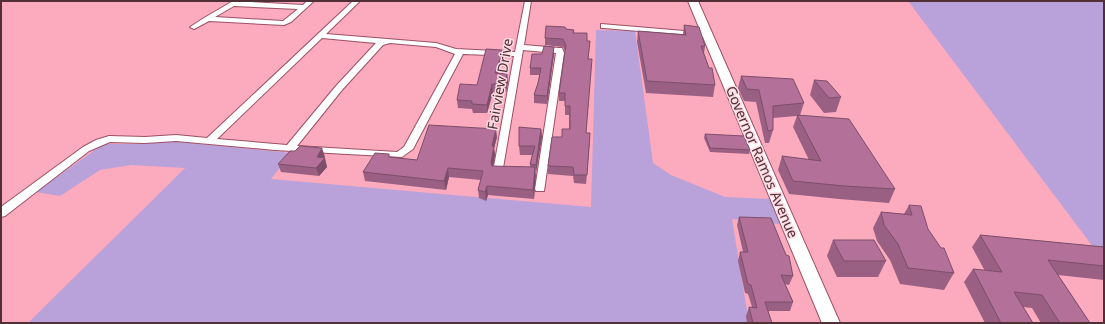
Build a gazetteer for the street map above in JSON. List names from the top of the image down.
{
  "streets": {
    "main road": ["Governor Ramos Avenue"],
    "street": ["Fairview Drive"]
  }
}
